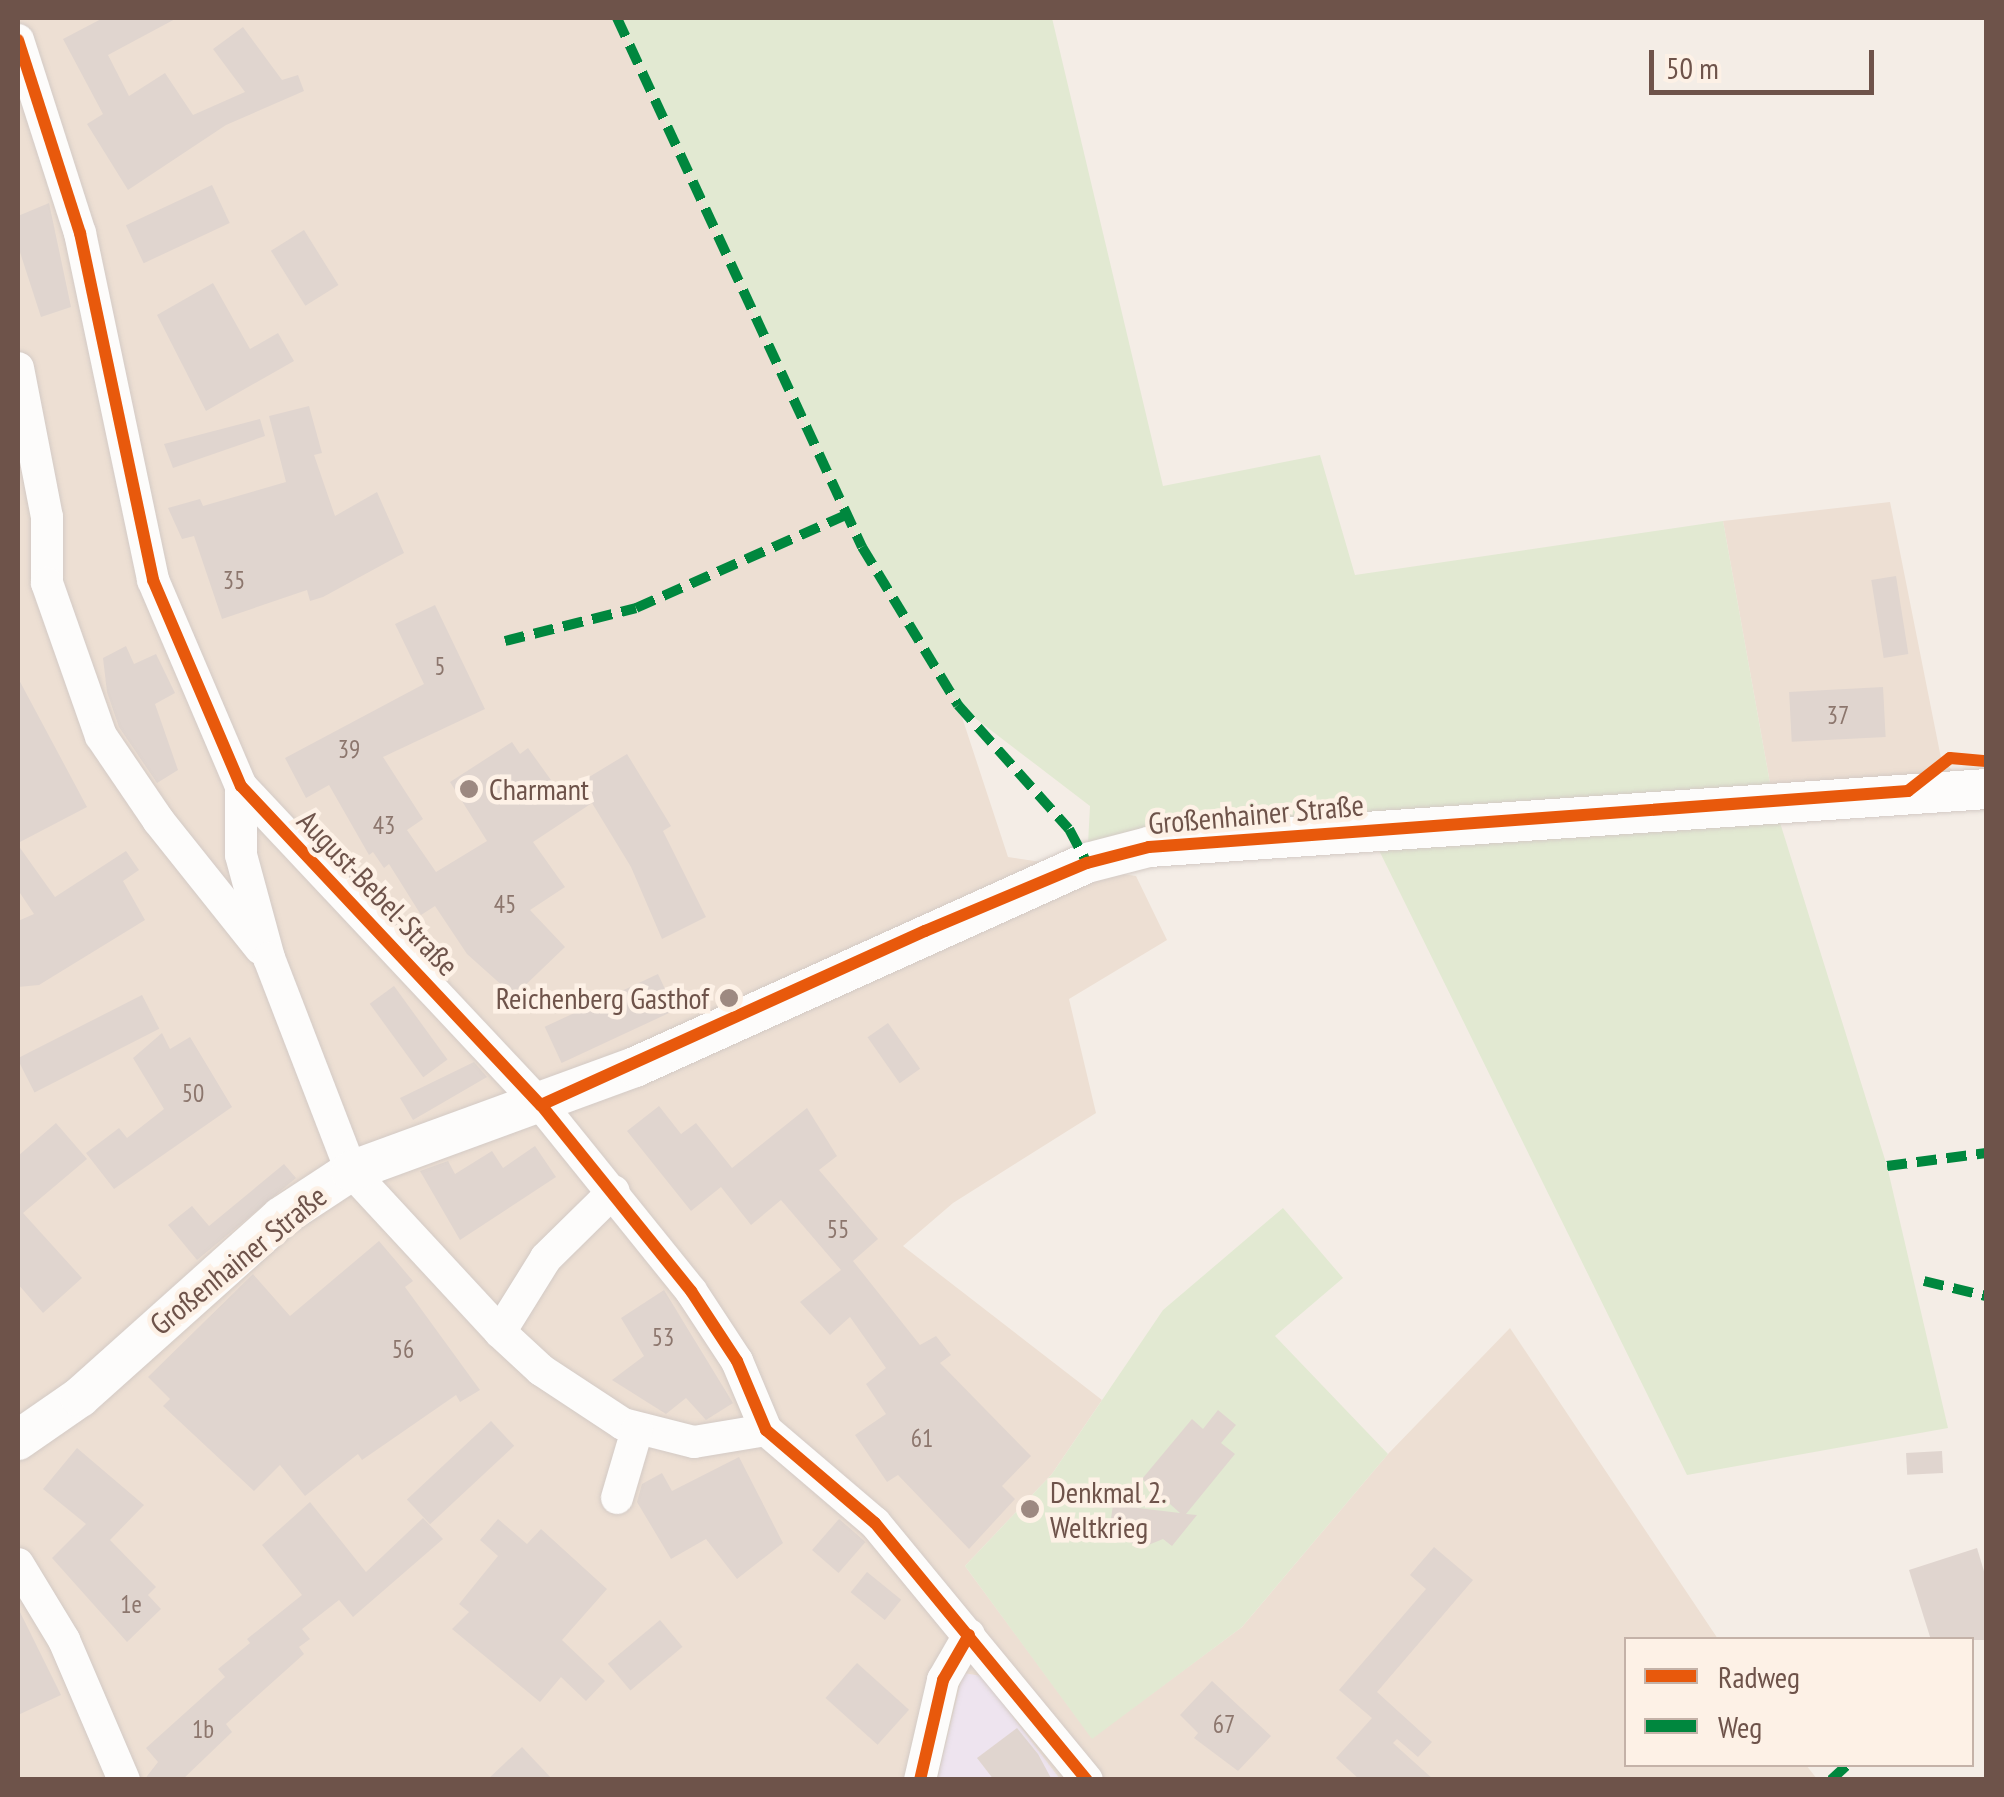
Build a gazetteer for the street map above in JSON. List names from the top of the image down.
{
  "streets": {
    "street": ["Großenhainer Straße", "August-Bebel-Straße"]
  },
  "crossings": [
    ["Großenhainer Straße", "August-Bebel-Straße"]
  ],
  "places": ["Charmant", "Reichenberg Gasthof", "Denkmal 2. Weltkrieg"],
  "house_numbers": [
    "35",
    "5",
    "37",
    "39",
    "43",
    "45",
    "50",
    "55",
    "53",
    "56",
    "61",
    "1e",
    "67",
    "1b"
  ],
  "legend": ["Radweg", "Weg"],
  "scale_bar": "50 m"
}
